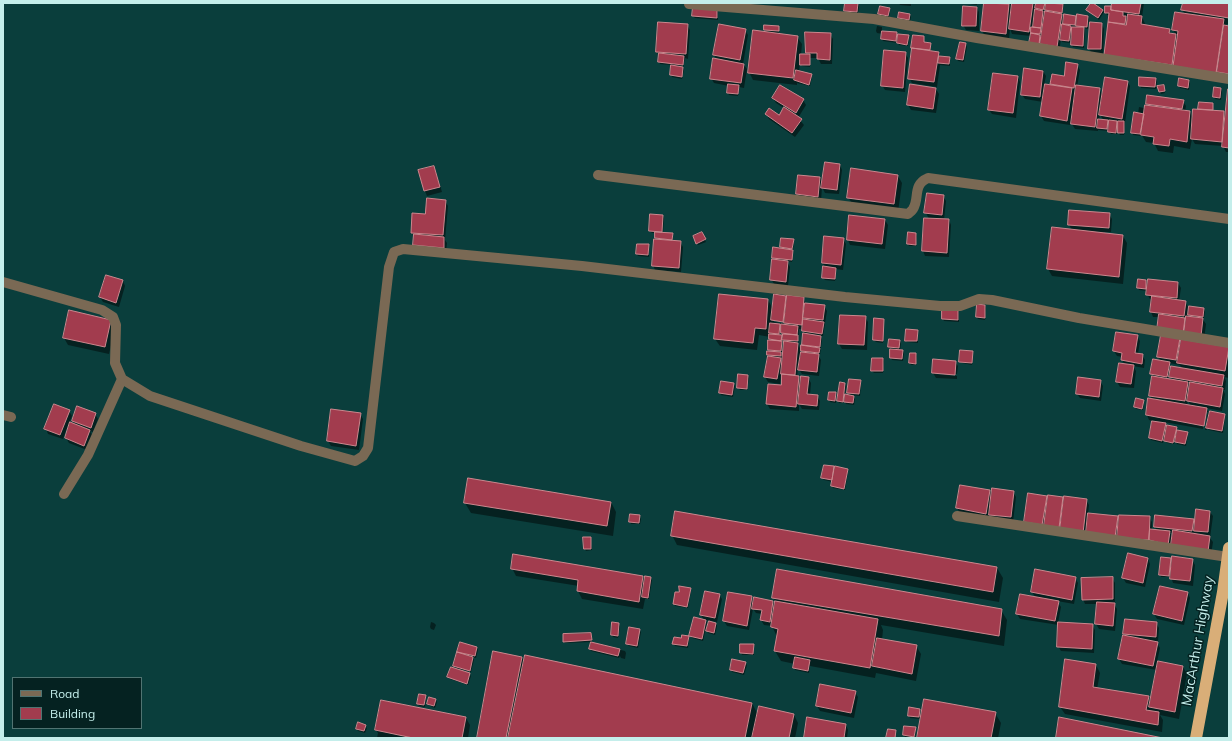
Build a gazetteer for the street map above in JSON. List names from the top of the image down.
{
  "streets": {
    "highway": ["MacArthur Highway"]
  },
  "legend": ["Road", "Building"]
}
